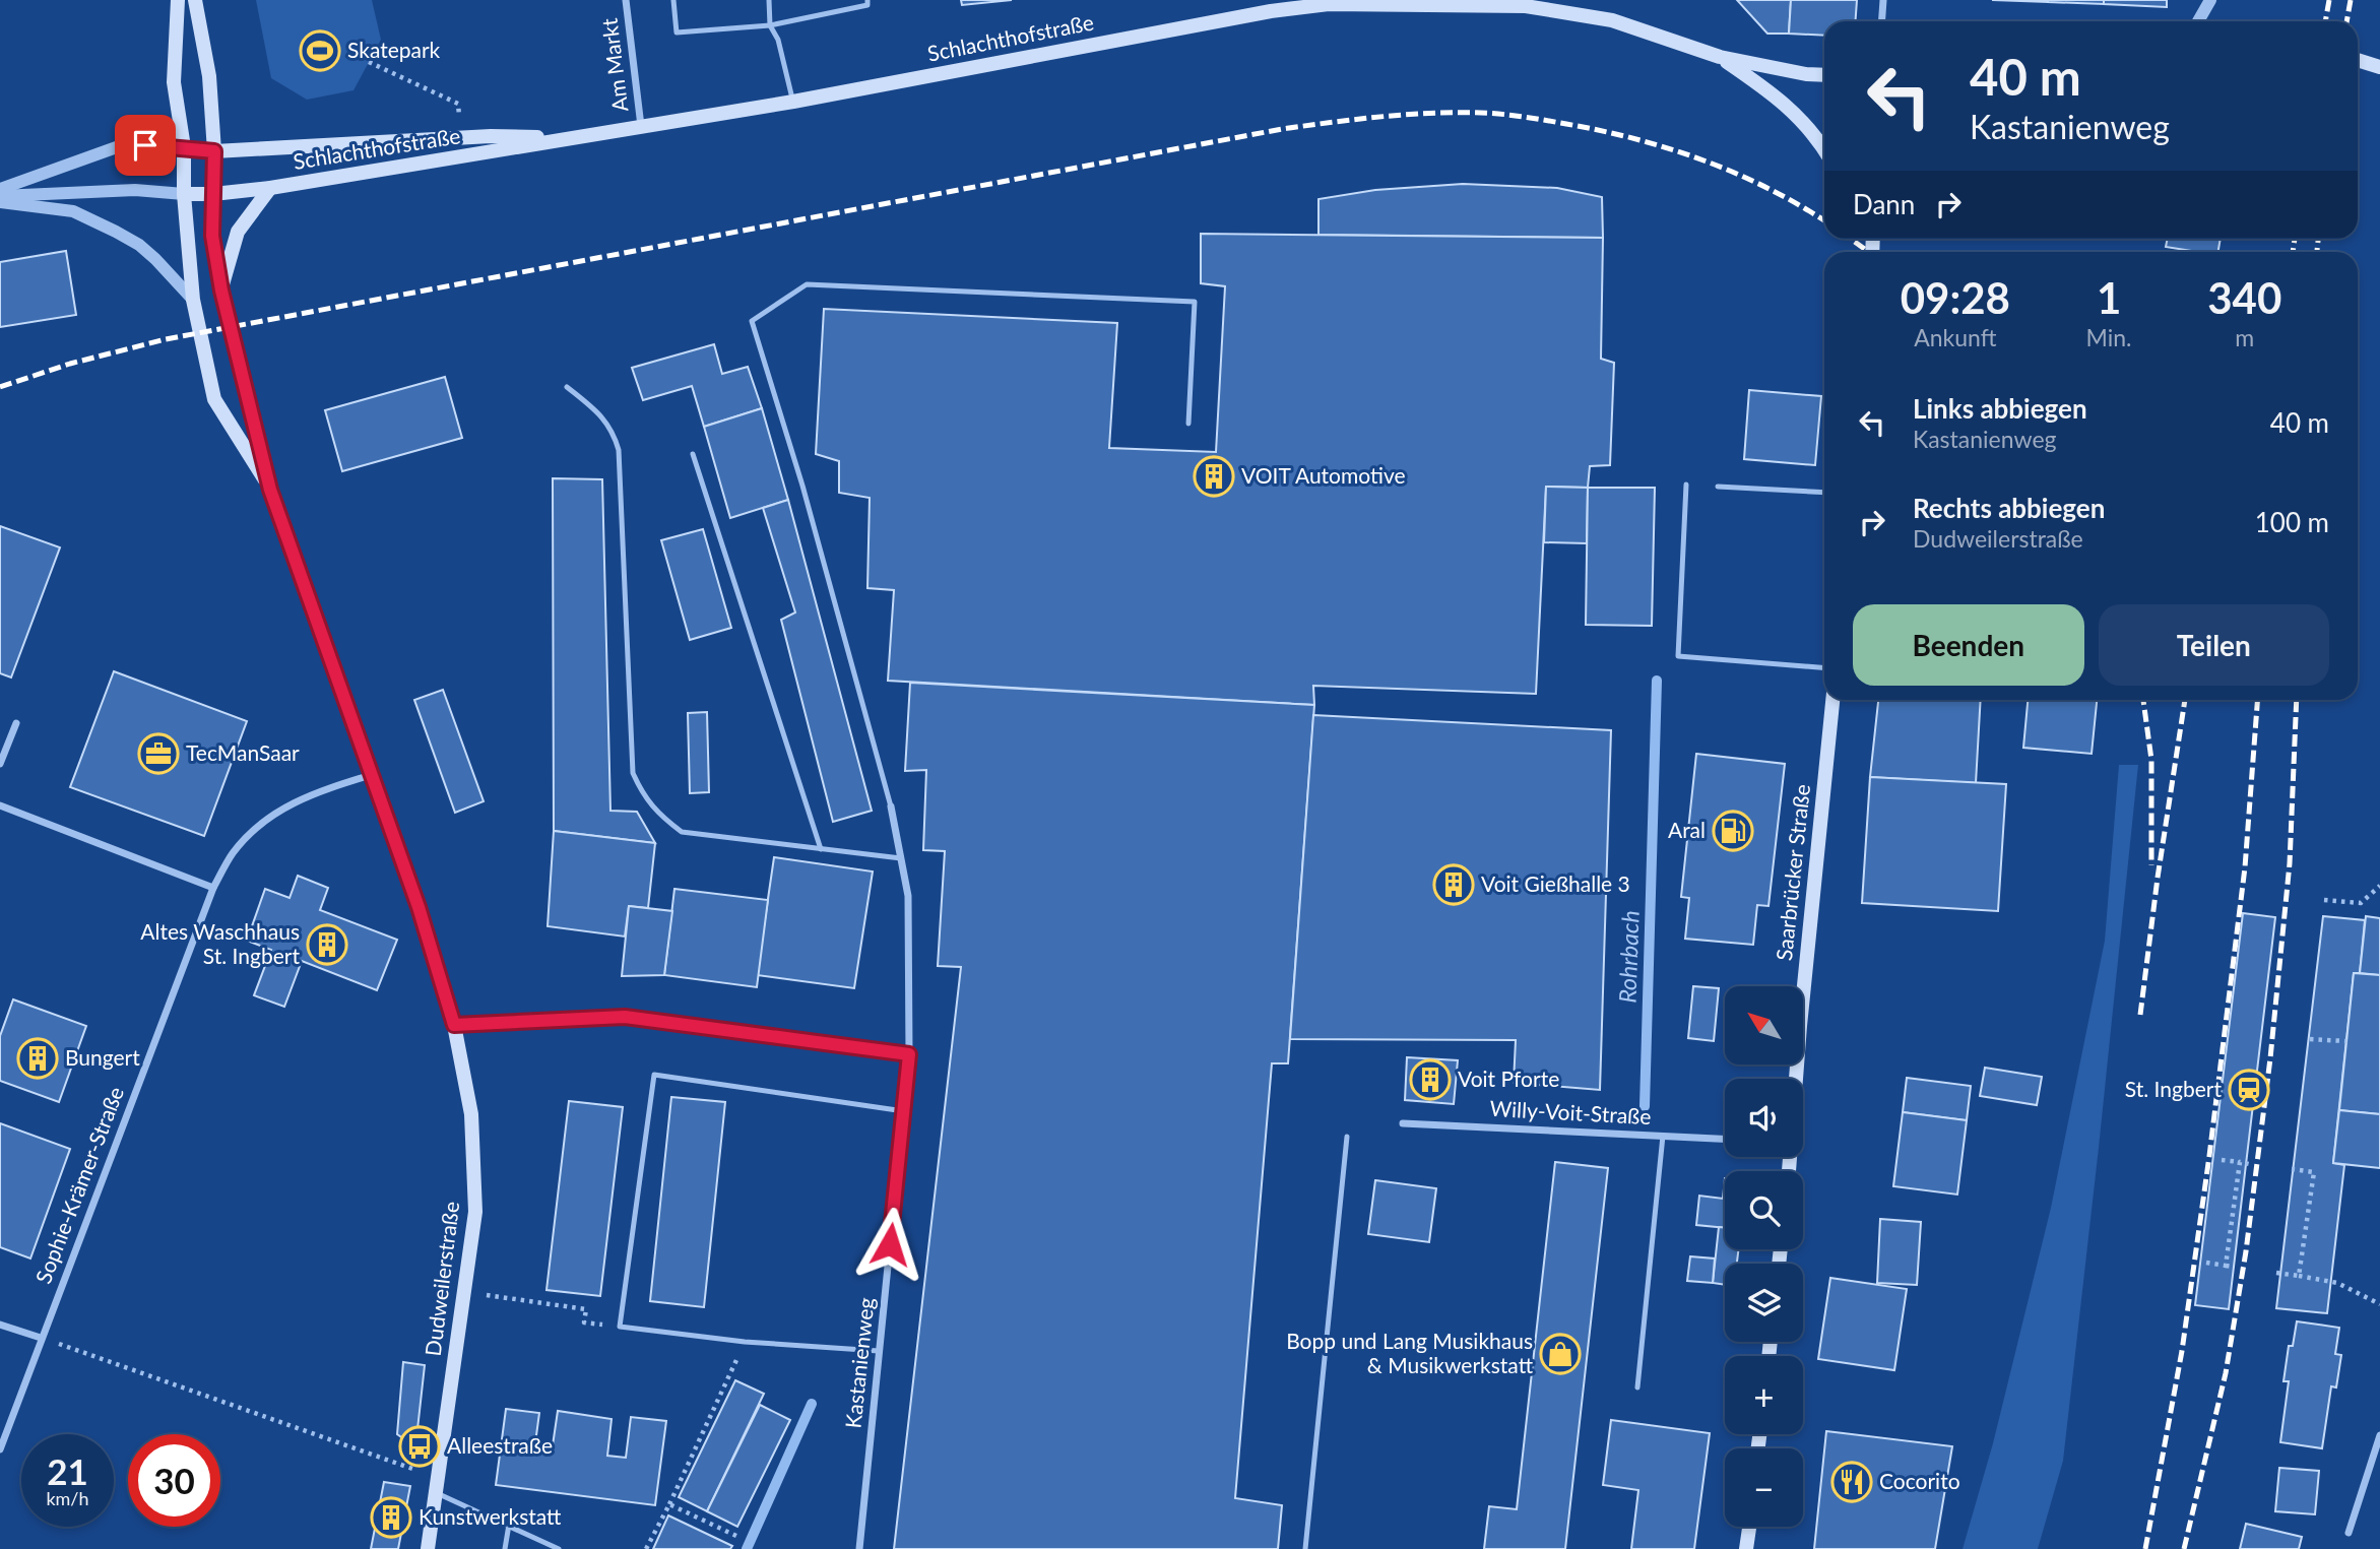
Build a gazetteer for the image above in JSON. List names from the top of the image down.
{
  "streets": {
    "main road": ["Schlachthofstraße", "Saarbrücker Straße", "Dudweilerstraße"],
    "street": [
      "Am Markt",
      "Willy-Voit-Straße",
      "Sophie-Krämer-Straße",
      "Kastanienweg"
    ]
  },
  "crossings": [
    ["Schlachthofstraße", "Am Markt"],
    ["Schlachthofstraße", "Dudweilerstraße"],
    ["Sophie-Krämer-Straße", "Dudweilerstraße"]
  ],
  "water": ["Rohrbach"],
  "places": {
    "sports": ["Skatepark"],
    "building": [
      "VOIT Automotive",
      "Voit Gießhalle 3",
      "Altes Waschhaus St. Ingbert",
      "Bungert",
      "Voit Pforte",
      "Kunstwerkstatt"
    ],
    "office": ["TecManSaar"],
    "fuel station": ["Aral"],
    "station": ["St. Ingbert"],
    "shop": ["Bopp und Lang Musikhaus & Musikwerkstatt"],
    "bus stop": ["Alleestraße"],
    "restaurant": ["Cocorito"]
  },
  "north": "top left",
  "page": {
    "turn": ["40 m", "Kastanienweg"],
    "then": "Dann",
    "eta": [
      "09:28",
      "Ankunft",
      "1",
      "Min.",
      "340",
      "m"
    ],
    "list": [
      {
        "name": "Links abbiegen",
        "note": "Kastanienweg",
        "value": "40 m"
      },
      {
        "name": "Rechts abbiegen",
        "note": "Dudweilerstraße",
        "value": "100 m"
      }
    ],
    "buttons": ["Beenden", "Teilen"],
    "map_buttons": ["+", "−"],
    "speed": "21 km/h",
    "limit": "30"
  }
}
